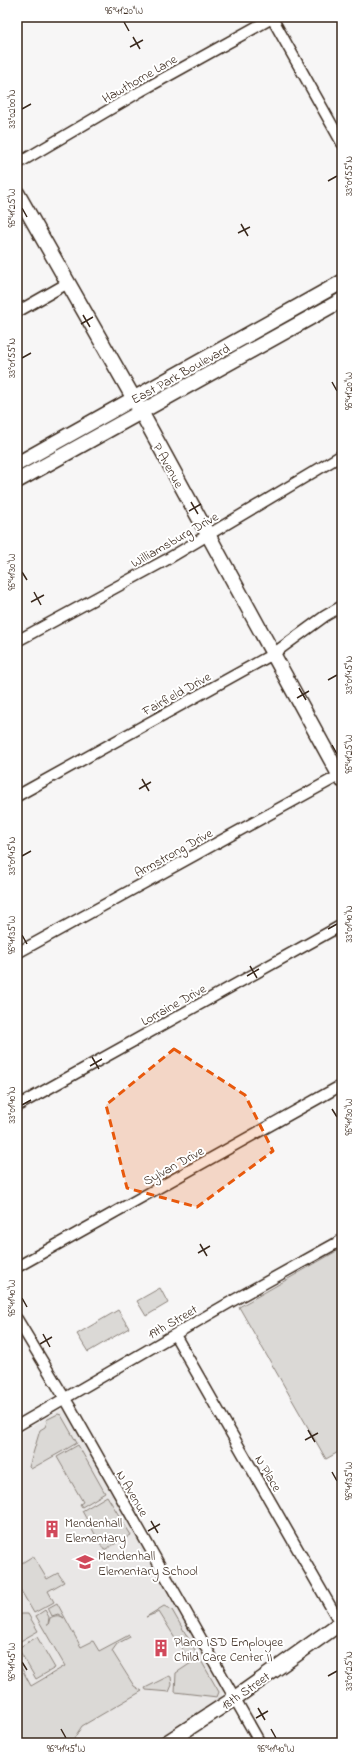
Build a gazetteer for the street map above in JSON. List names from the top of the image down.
{
  "streets": {
    "street": [
      "Hawthorne Lane",
      "East Park Boulevard",
      "P Avenue",
      "Williamsburg Drive",
      "Fairfield Drive",
      "Armstrong Drive",
      "Lorraine Drive",
      "Sylvan Drive",
      "19th Street",
      "N Place",
      "N Avenue",
      "18th Street"
    ]
  },
  "crossings": [
    ["East Park Boulevard", "P Avenue"],
    ["P Avenue", "Williamsburg Drive"],
    ["P Avenue", "Fairfield Drive"],
    ["P Avenue", "Armstrong Drive"],
    ["19th Street", "N Place"],
    ["19th Street", "N Avenue"],
    ["N Place", "18th Street"],
    ["N Avenue", "18th Street"]
  ],
  "places": {
    "building": ["Mendenhall Elementary", "Plano ISD Employee Child Care Center II"],
    "school or university": ["Mendenhall Elementary School"]
  },
  "coordinates": [
    "96°41'20\"W",
    "33°02'00\"N",
    "33°01'55\"N",
    "96°41'25\"W",
    "96°41'30\"W",
    "33°01'45\"N",
    "33°01'40\"N",
    "96°41'35\"W",
    "96°41'40\"W",
    "96°41'45\"W",
    "33°01'25\"N"
  ]
}
